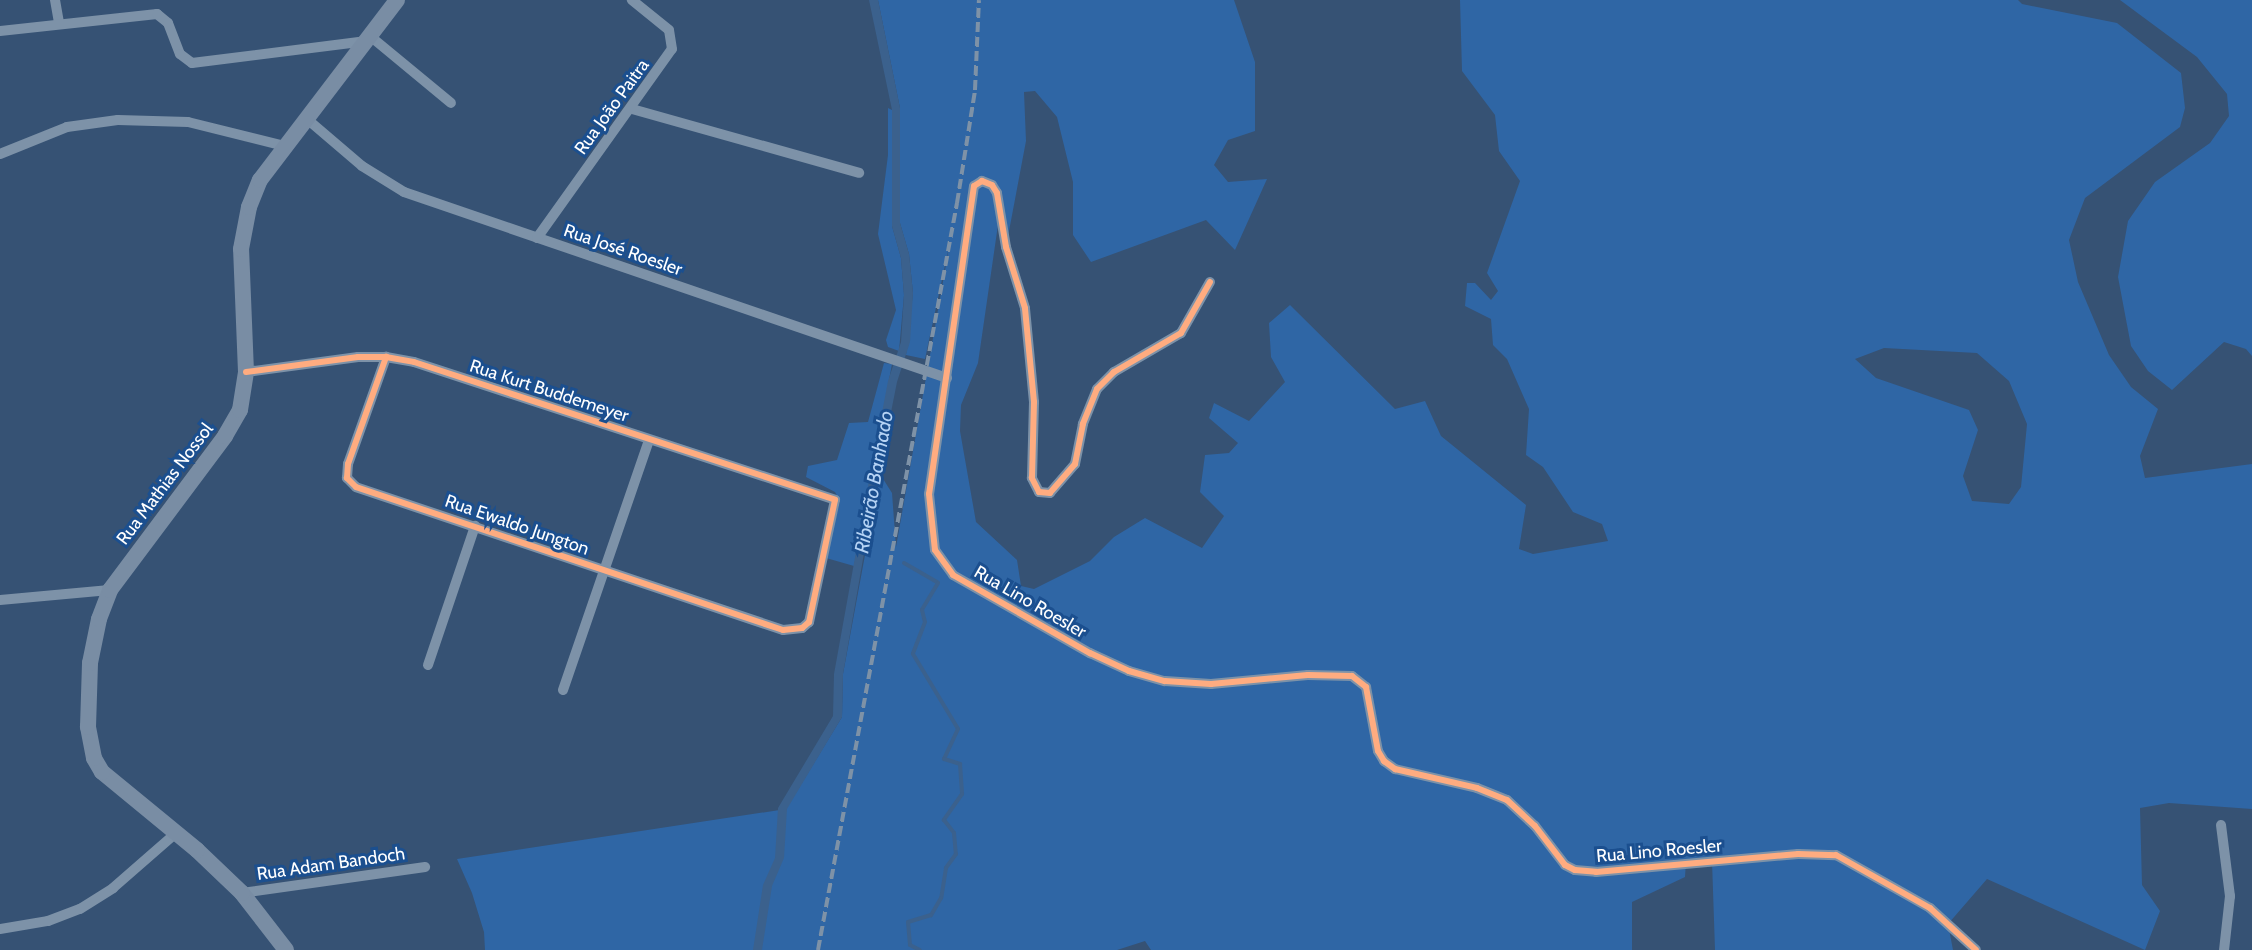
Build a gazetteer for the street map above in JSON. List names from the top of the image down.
{
  "streets": {
    "street": [
      "Rua João Paitra",
      "Rua José Roesler",
      "Rua Kurt Buddemeyer",
      "Rua Mathias Nossol",
      "Rua Ewaldo Jungton",
      "Rua Lino Roesler",
      "Rua Adam Bandoch"
    ]
  },
  "crossings": [
    ["Rua João Paitra", "Rua José Roesler"],
    ["Rua José Roesler", "Rua Mathias Nossol"],
    ["Rua José Roesler", "Rua Lino Roesler"],
    ["Rua Kurt Buddemeyer", "Rua Mathias Nossol"],
    ["Rua Kurt Buddemeyer", "Rua Ewaldo Jungton"],
    ["Rua Mathias Nossol", "Rua Adam Bandoch"]
  ],
  "water": ["Ribeirão Banhado"]
}
